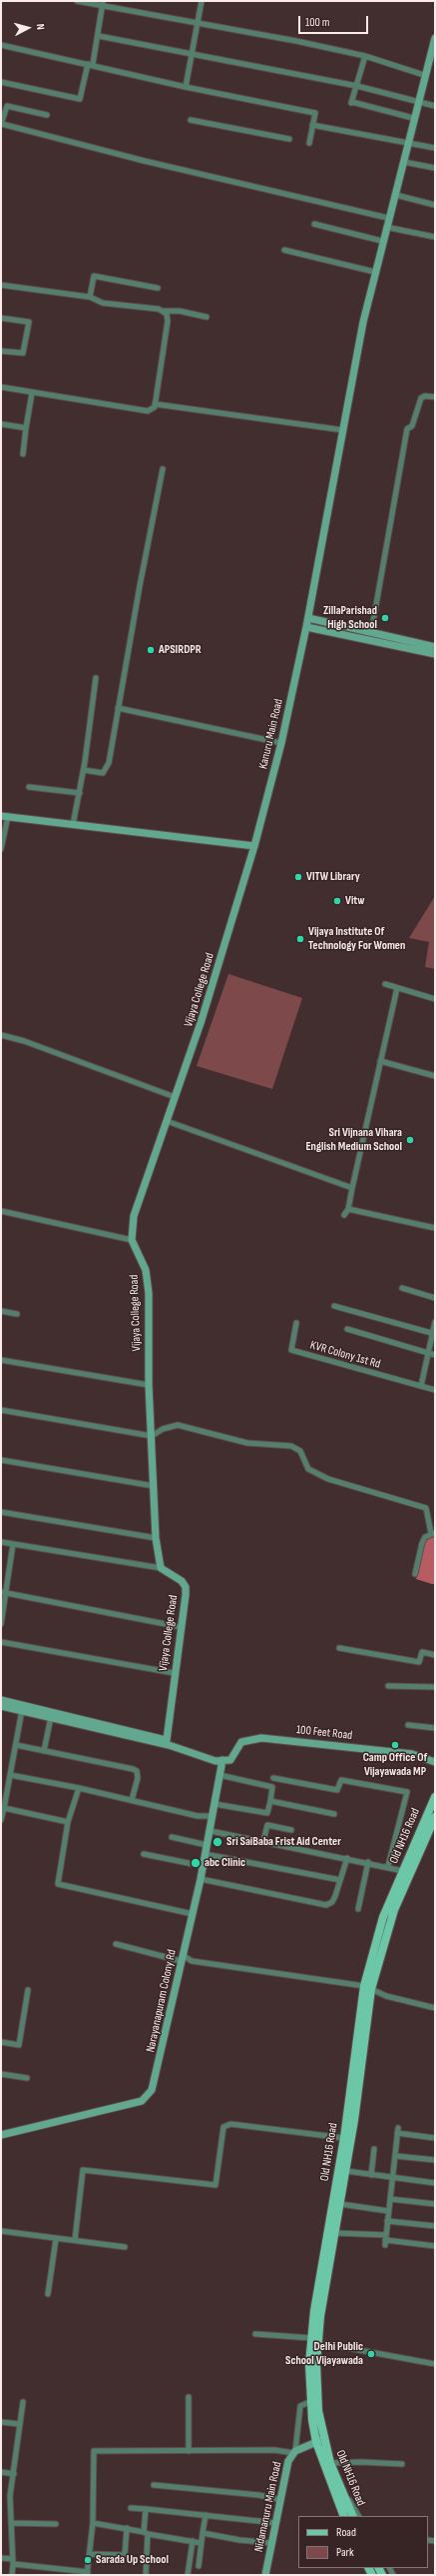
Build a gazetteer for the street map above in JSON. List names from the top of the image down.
{
  "streets": {
    "main road": ["Old NH16 Road"],
    "street": [
      "Kanuru Main Road",
      "Vijaya College Road",
      "KVR Colony 1st Rd",
      "100 Feet Road",
      "Narayanapuram Colony Rd",
      "Nidamanuru Main Road"
    ]
  },
  "crossings": [
    ["Kanuru Main Road", "Vijaya College Road"],
    ["100 Feet Road", "Narayanapuram Colony Rd"],
    ["Old NH16 Road", "Nidamanuru Main Road"]
  ],
  "places": [
    "ZillaParishad High School",
    "APSIRDPR",
    "VITW Library",
    "Vitw",
    "Vijaya Institute Of Technology For Women",
    "Sri Vijnana Vihara English Medium School",
    "Camp Office Of Vijayawada MP",
    "Sri SaiBaba Frist Aid Center",
    "abc Clinic",
    "Delhi Public School Vijayawada",
    "Sarada Up School"
  ],
  "legend": ["Road", "Park"],
  "scale_bar": "100 m",
  "north": "right"
}
